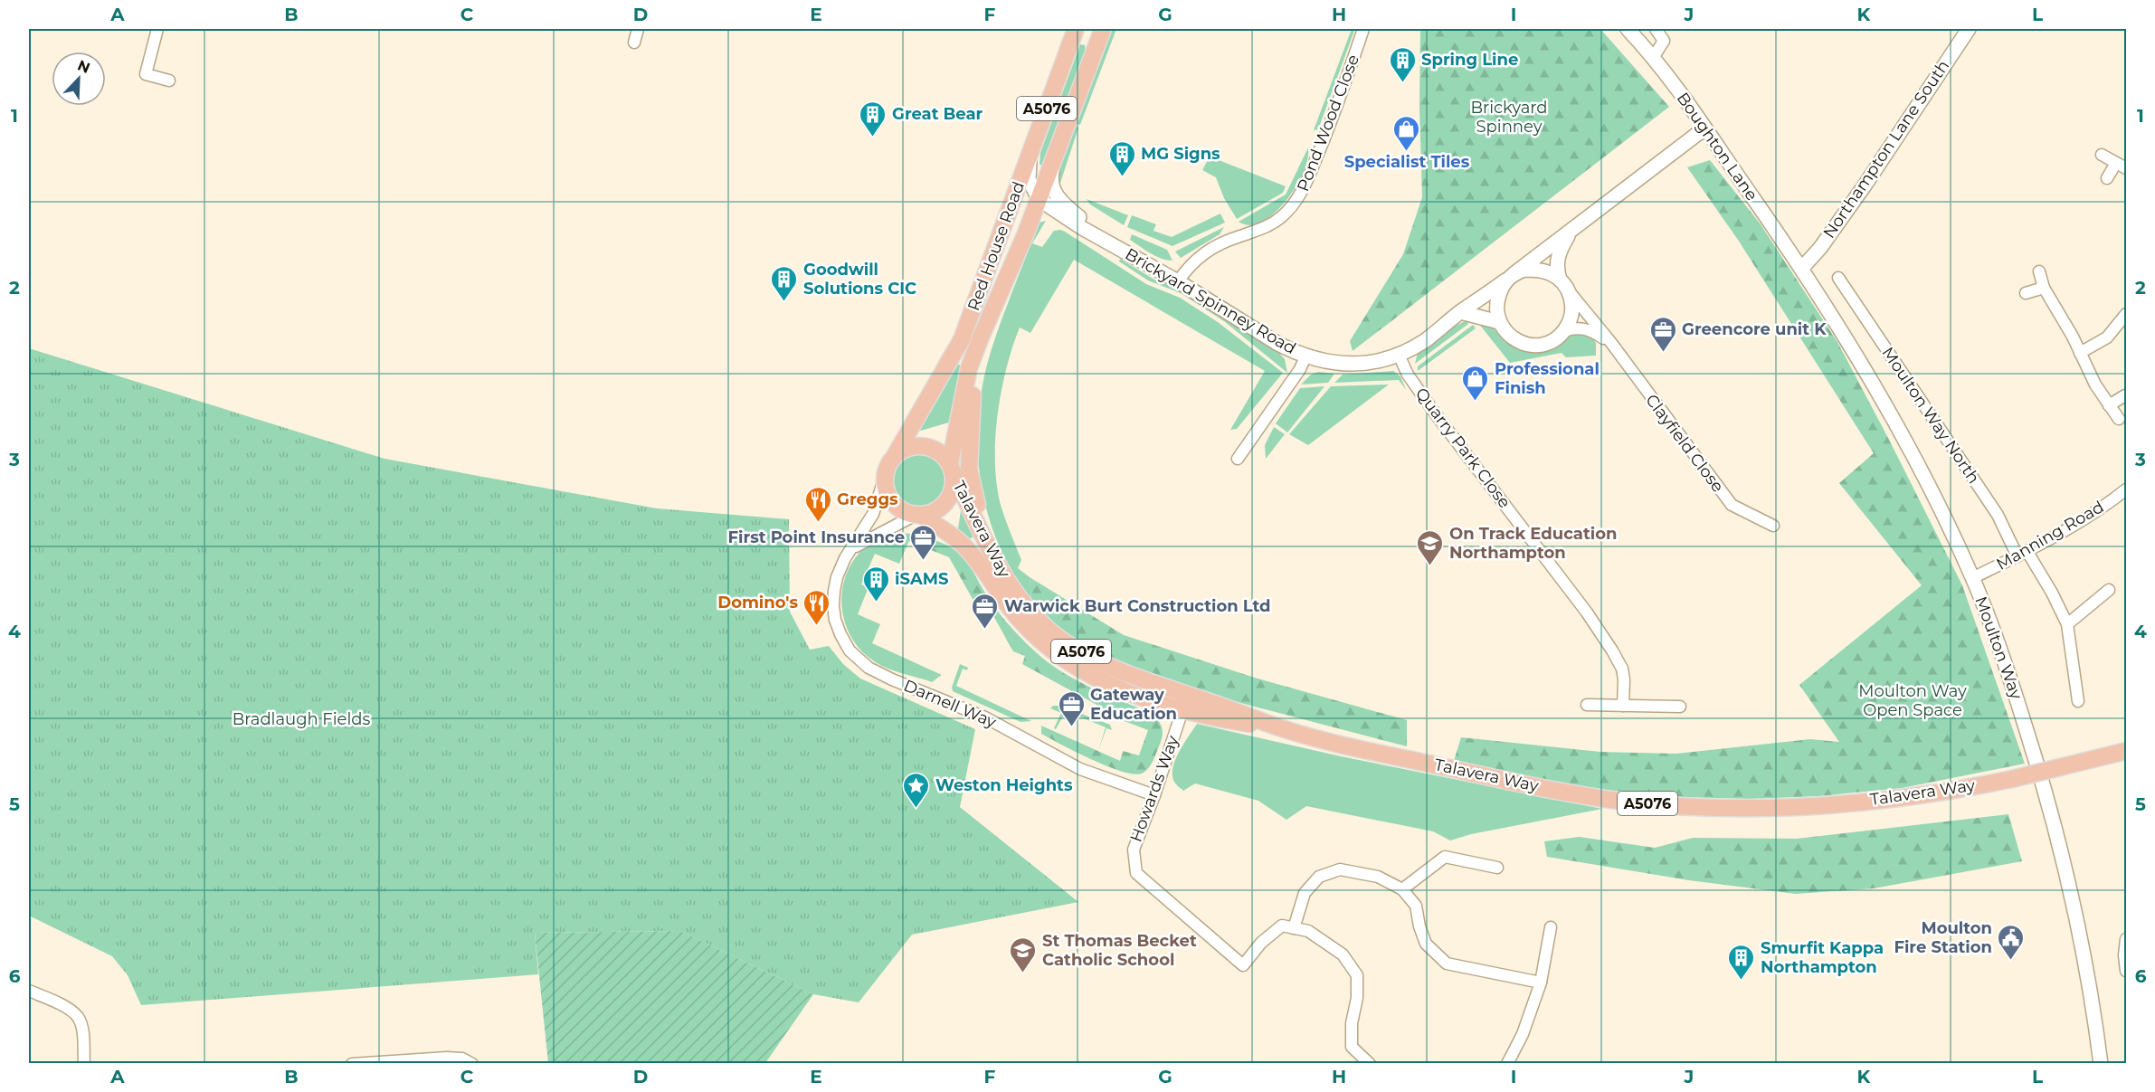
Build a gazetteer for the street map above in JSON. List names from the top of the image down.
{
  "streets": {
    "main road": ["A5076", "Red House Road", "Talavera Way"],
    "street": [
      "Pond Wood Close",
      "Boughton Lane",
      "Northampton Lane South",
      "Brickyard Spinney Road",
      "Moulton Way North",
      "Clayfield Close",
      "Quarry Park Close",
      "Manning Road",
      "Moulton Way",
      "Darnell Way",
      "Howards Way"
    ]
  },
  "crossings": [
    ["Pond Wood Close", "Brickyard Spinney Road"],
    ["Boughton Lane", "Northampton Lane South"],
    ["Boughton Lane", "Brickyard Spinney Road"],
    ["Boughton Lane", "Moulton Way"],
    ["Northampton Lane South", "Moulton Way"],
    ["Red House Road", "Talavera Way"],
    ["Red House Road", "Darnell Way"],
    ["Brickyard Spinney Road", "Clayfield Close"],
    ["Brickyard Spinney Road", "Quarry Park Close"],
    ["Moulton Way North", "Manning Road"],
    ["Talavera Way", "Darnell Way"],
    ["Manning Road", "Moulton Way"],
    ["Darnell Way", "Howards Way"]
  ],
  "parks": ["Brickyard Spinney", "Moulton Way Open Space", "Bradlaugh Fields"],
  "places": {
    "building": [
      "Spring Line",
      "Great Bear",
      "MG Signs",
      "Goodwill Solutions CIC",
      "iSAMS",
      "Smurfit Kappa Northampton"
    ],
    "shop": ["Specialist Tiles", "Professional Finish"],
    "office": [
      "Greencore unit K",
      "First Point Insurance",
      "Warwick Burt Construction Ltd",
      "Gateway Education"
    ],
    "restaurant": ["Greggs", "Domino's"],
    "school or university": ["On Track Education Northampton", "St Thomas Becket Catholic School"],
    "place": ["Weston Heights"],
    "public building": ["Moulton Fire Station"]
  },
  "north": "top right",
  "grid": {
    "columns": [
      "A",
      "B",
      "C",
      "D",
      "E",
      "F",
      "G",
      "H",
      "I",
      "J",
      "K",
      "L"
    ],
    "rows": [
      "1",
      "2",
      "3",
      "4",
      "5",
      "6"
    ]
  }
}
